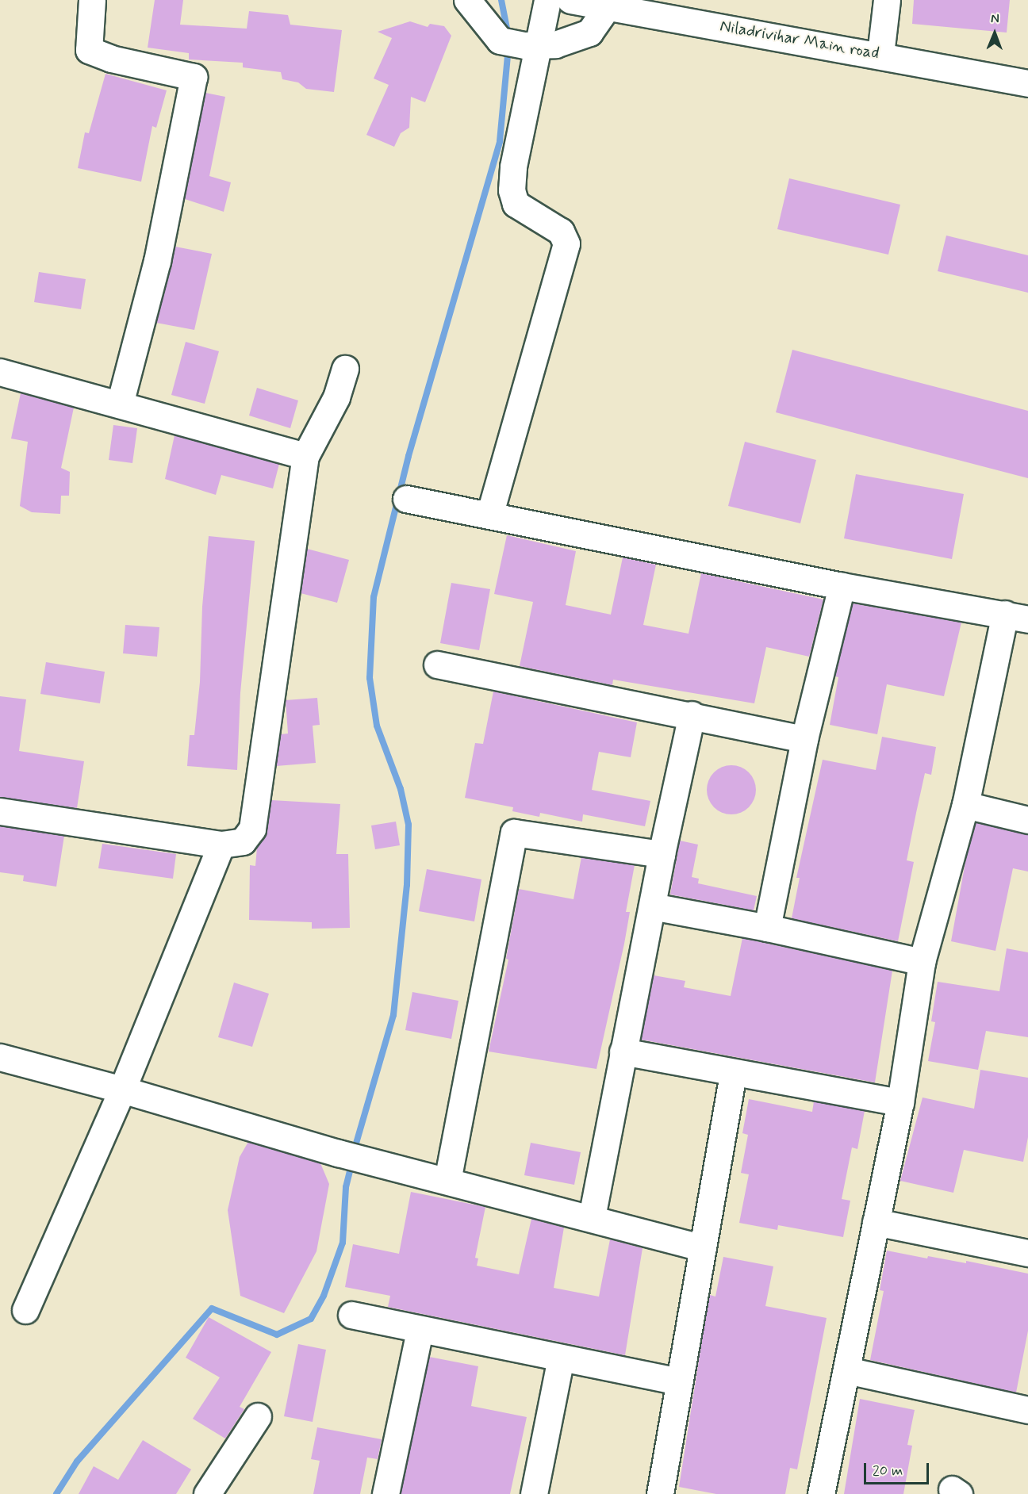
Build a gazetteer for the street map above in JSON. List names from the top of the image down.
{
  "streets": {
    "street": ["Niladrivihar Main road"]
  },
  "scale_bar": "20 m",
  "north": "top"
}
